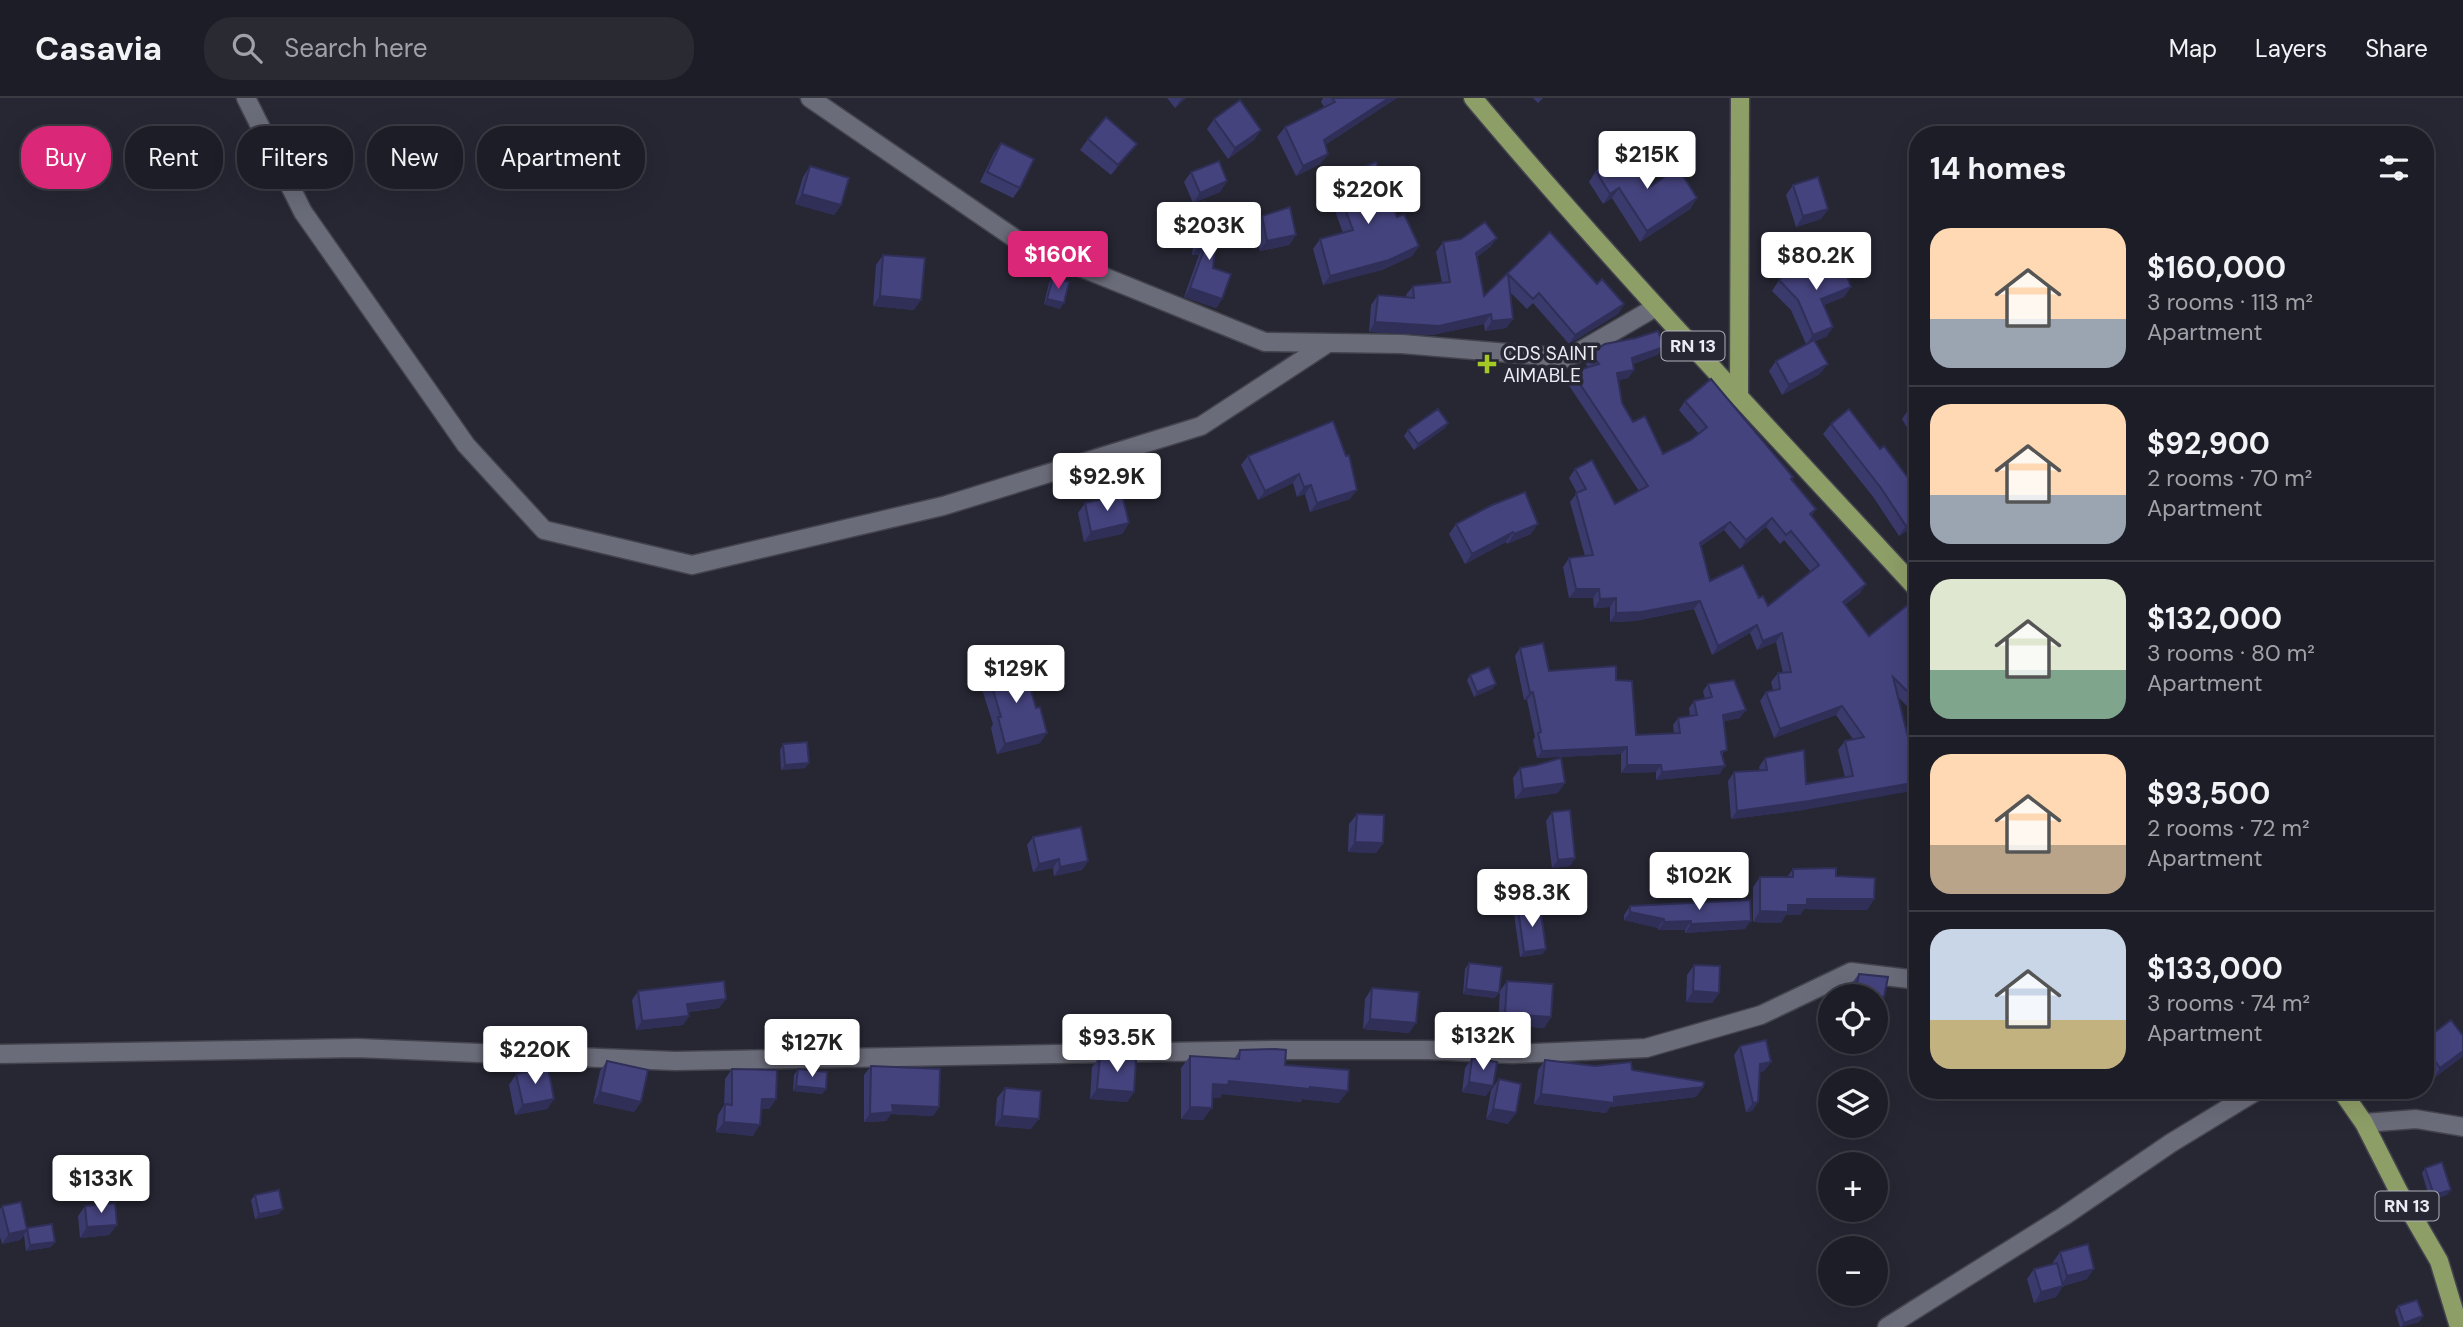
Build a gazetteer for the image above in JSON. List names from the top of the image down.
{
  "streets": {
    "main road": ["RN 13"]
  },
  "places": {
    "health": ["CDS SAINT AIMABLE"]
  },
  "page": {
    "header": "Casavia",
    "search": "Search here",
    "nav": ["Map", "Layers", "Share"],
    "chip": [
      "Buy",
      "Rent",
      "Filters",
      "New",
      "Apartment"
    ],
    "heading": "14 homes",
    "price": [
      "$215K",
      "$220K",
      "$203K",
      "$160K",
      "$80.2K",
      "$92.9K",
      "$129K",
      "$102K",
      "$98.3K",
      "$132K",
      "$93.5K",
      "$127K",
      "$220K",
      "$133K"
    ],
    "list": [
      {
        "name": "$160,000",
        "note": "3 rooms · 113 m² · Apartment"
      },
      {
        "name": "$92,900",
        "note": "2 rooms · 70 m² · Apartment"
      },
      {
        "name": "$132,000",
        "note": "3 rooms · 80 m² · Apartment"
      },
      {
        "name": "$93,500",
        "note": "2 rooms · 72 m² · Apartment"
      },
      {
        "name": "$133,000",
        "note": "3 rooms · 74 m² · Apartment"
      }
    ],
    "map_buttons": ["+", "−"]
  }
}
